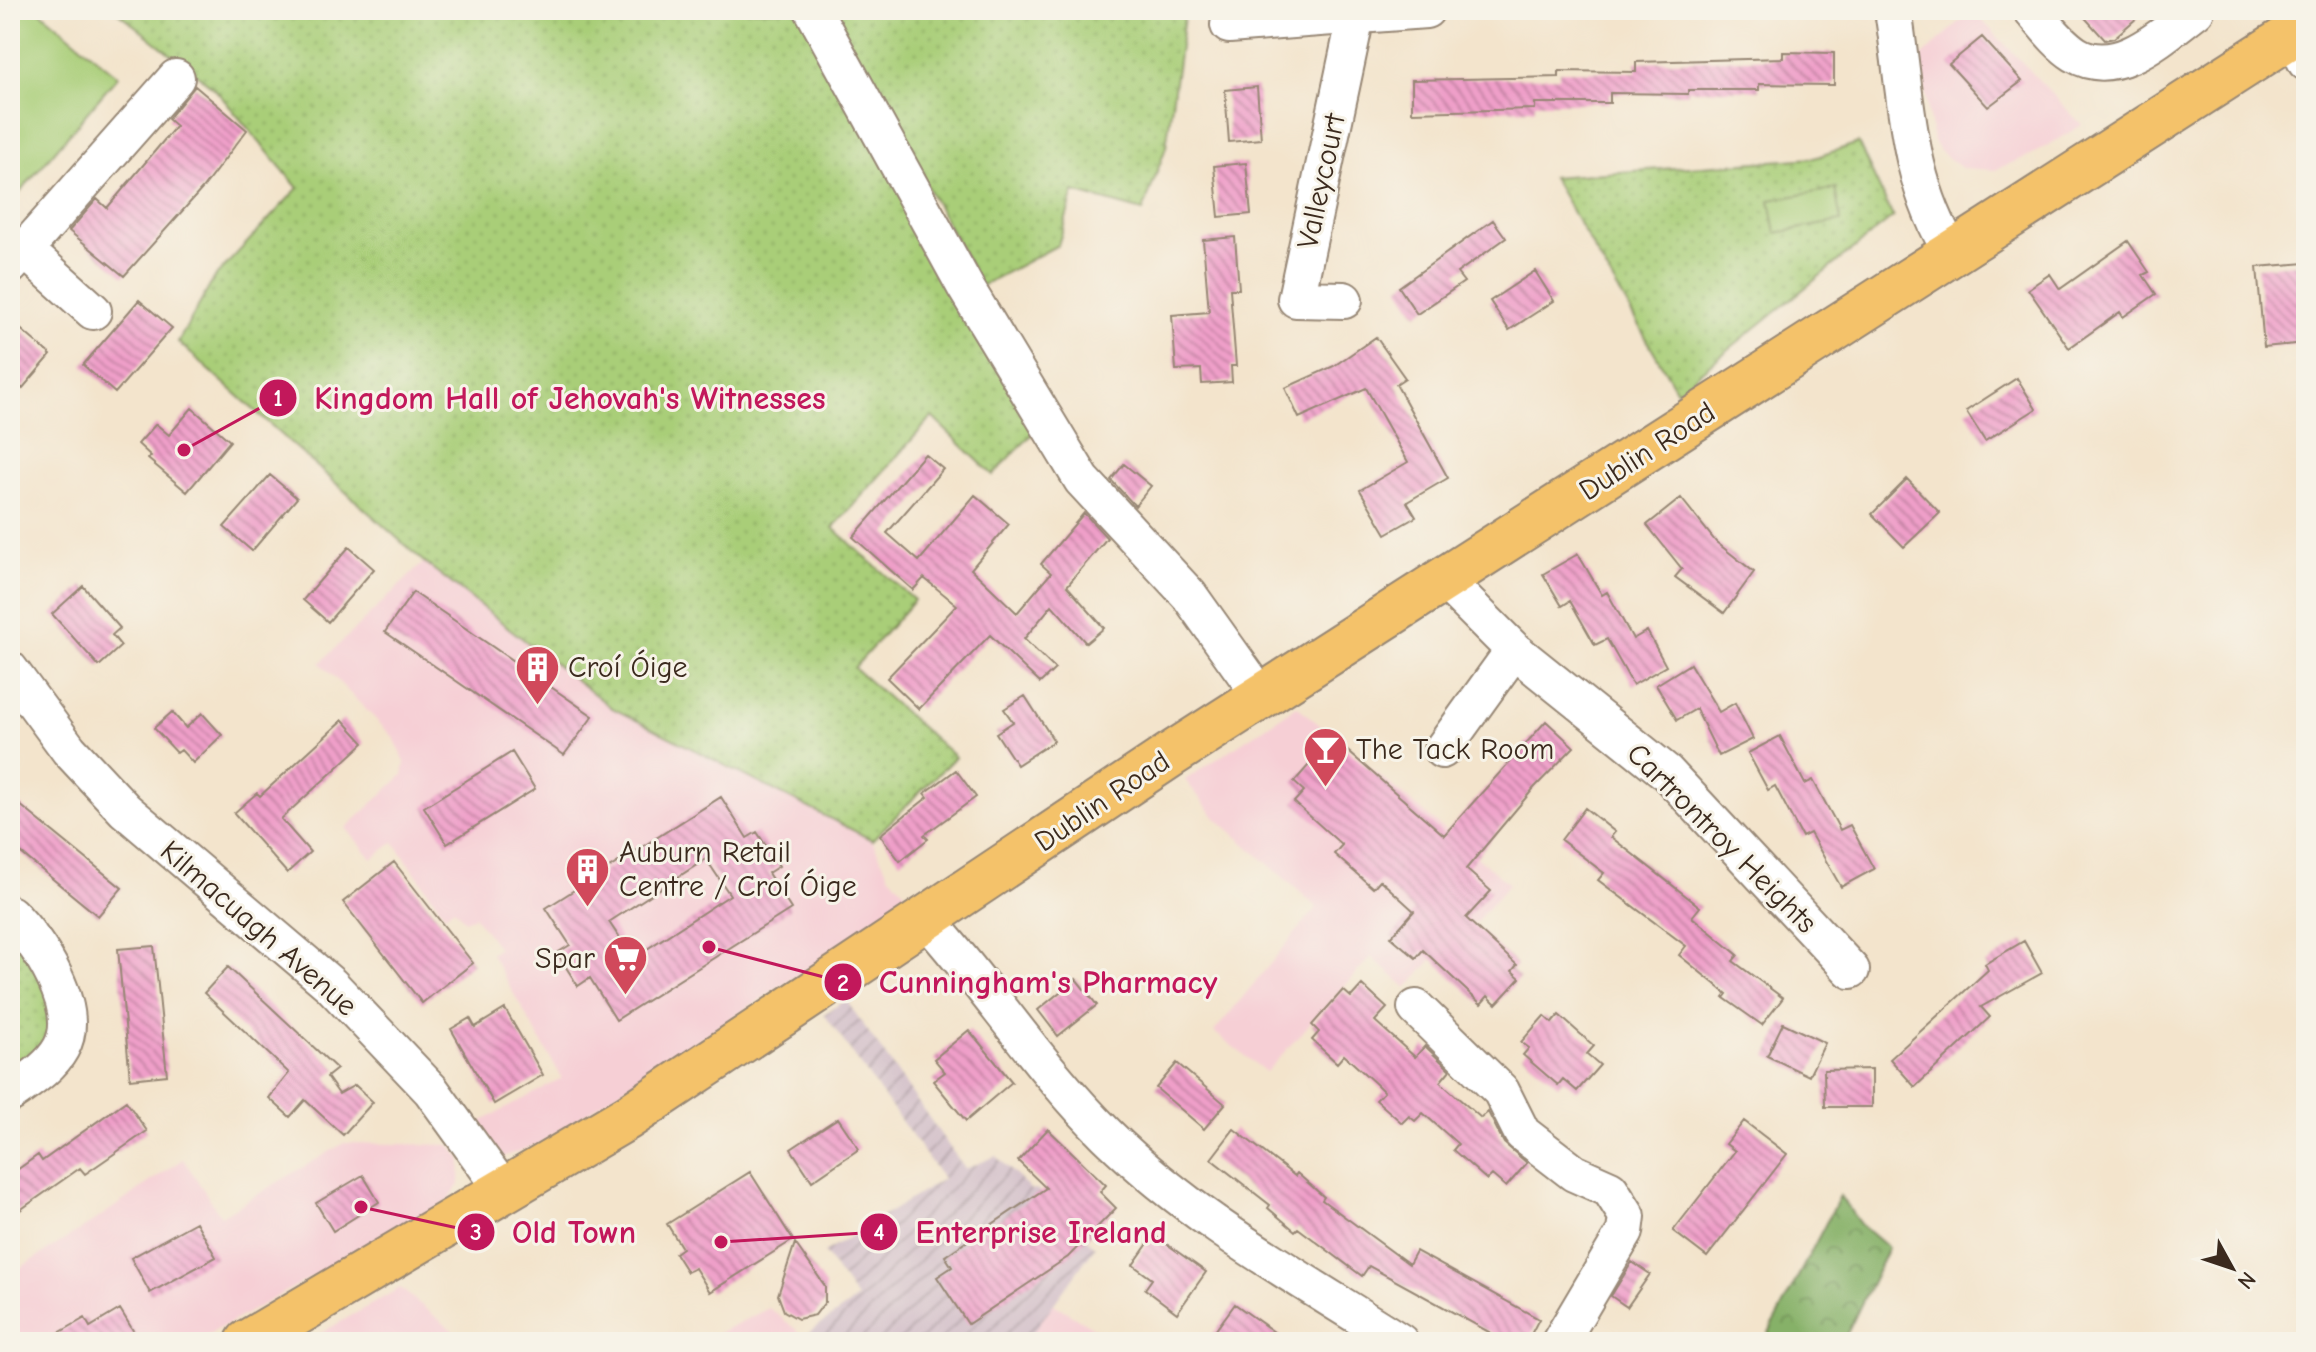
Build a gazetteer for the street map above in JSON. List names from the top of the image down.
{
  "streets": {
    "main road": ["Dublin Road"],
    "street": ["Valleycourt", "Cartrontroy Heights", "Kilmacuagh Avenue"]
  },
  "crossings": [
    ["Dublin Road", "Cartrontroy Heights"],
    ["Dublin Road", "Kilmacuagh Avenue"]
  ],
  "places": {
    "other": [
      "Kingdom Hall of Jehovah's Witnesses",
      "Cunningham's Pharmacy",
      "Old Town",
      "Enterprise Ireland"
    ],
    "building": ["Croí Óige", "Auburn Retail Centre / Croí Óige"],
    "bar": ["The Tack Room"],
    "supermarket": ["Spar"]
  },
  "north": "bottom right"
}
